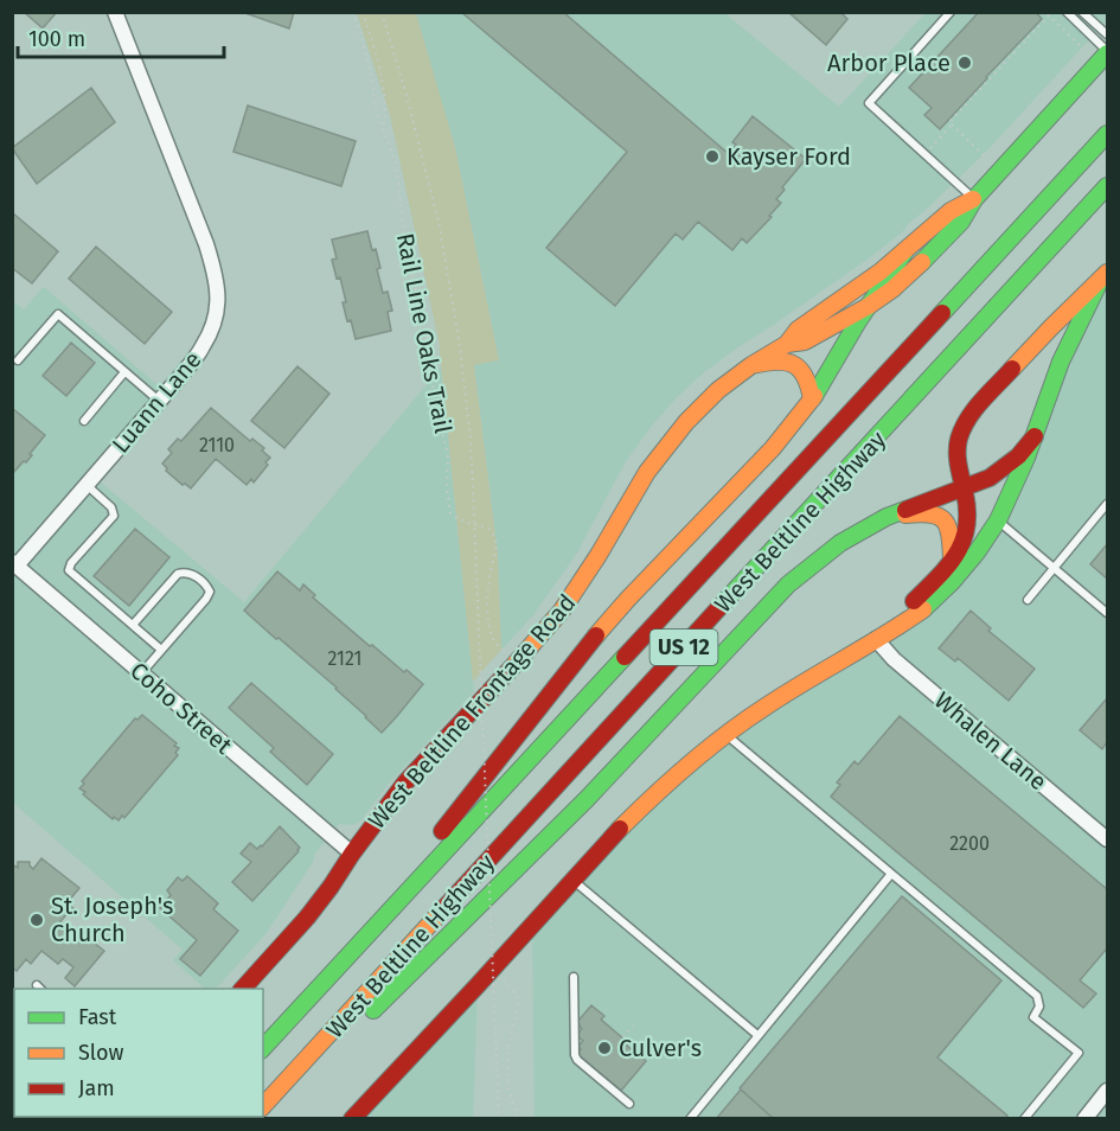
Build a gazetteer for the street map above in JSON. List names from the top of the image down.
{
  "streets": {
    "main road": ["West Beltline Highway", "US 12", "West Beltline Frontage Road"],
    "street": ["Luann Lane", "Coho Street", "Whalen Lane"],
    "path": ["Rail Line Oaks Trail"]
  },
  "crossings": [
    ["Luann Lane", "Coho Street"],
    ["Coho Street", "West Beltline Frontage Road"]
  ],
  "places": [
    "Arbor Place",
    "Kayser Ford",
    "St. Joseph's Church",
    "Culver's"
  ],
  "house_numbers": ["2110", "2121", "2200"],
  "legend": ["Fast", "Slow", "Jam"],
  "scale_bar": "100 m"
}
